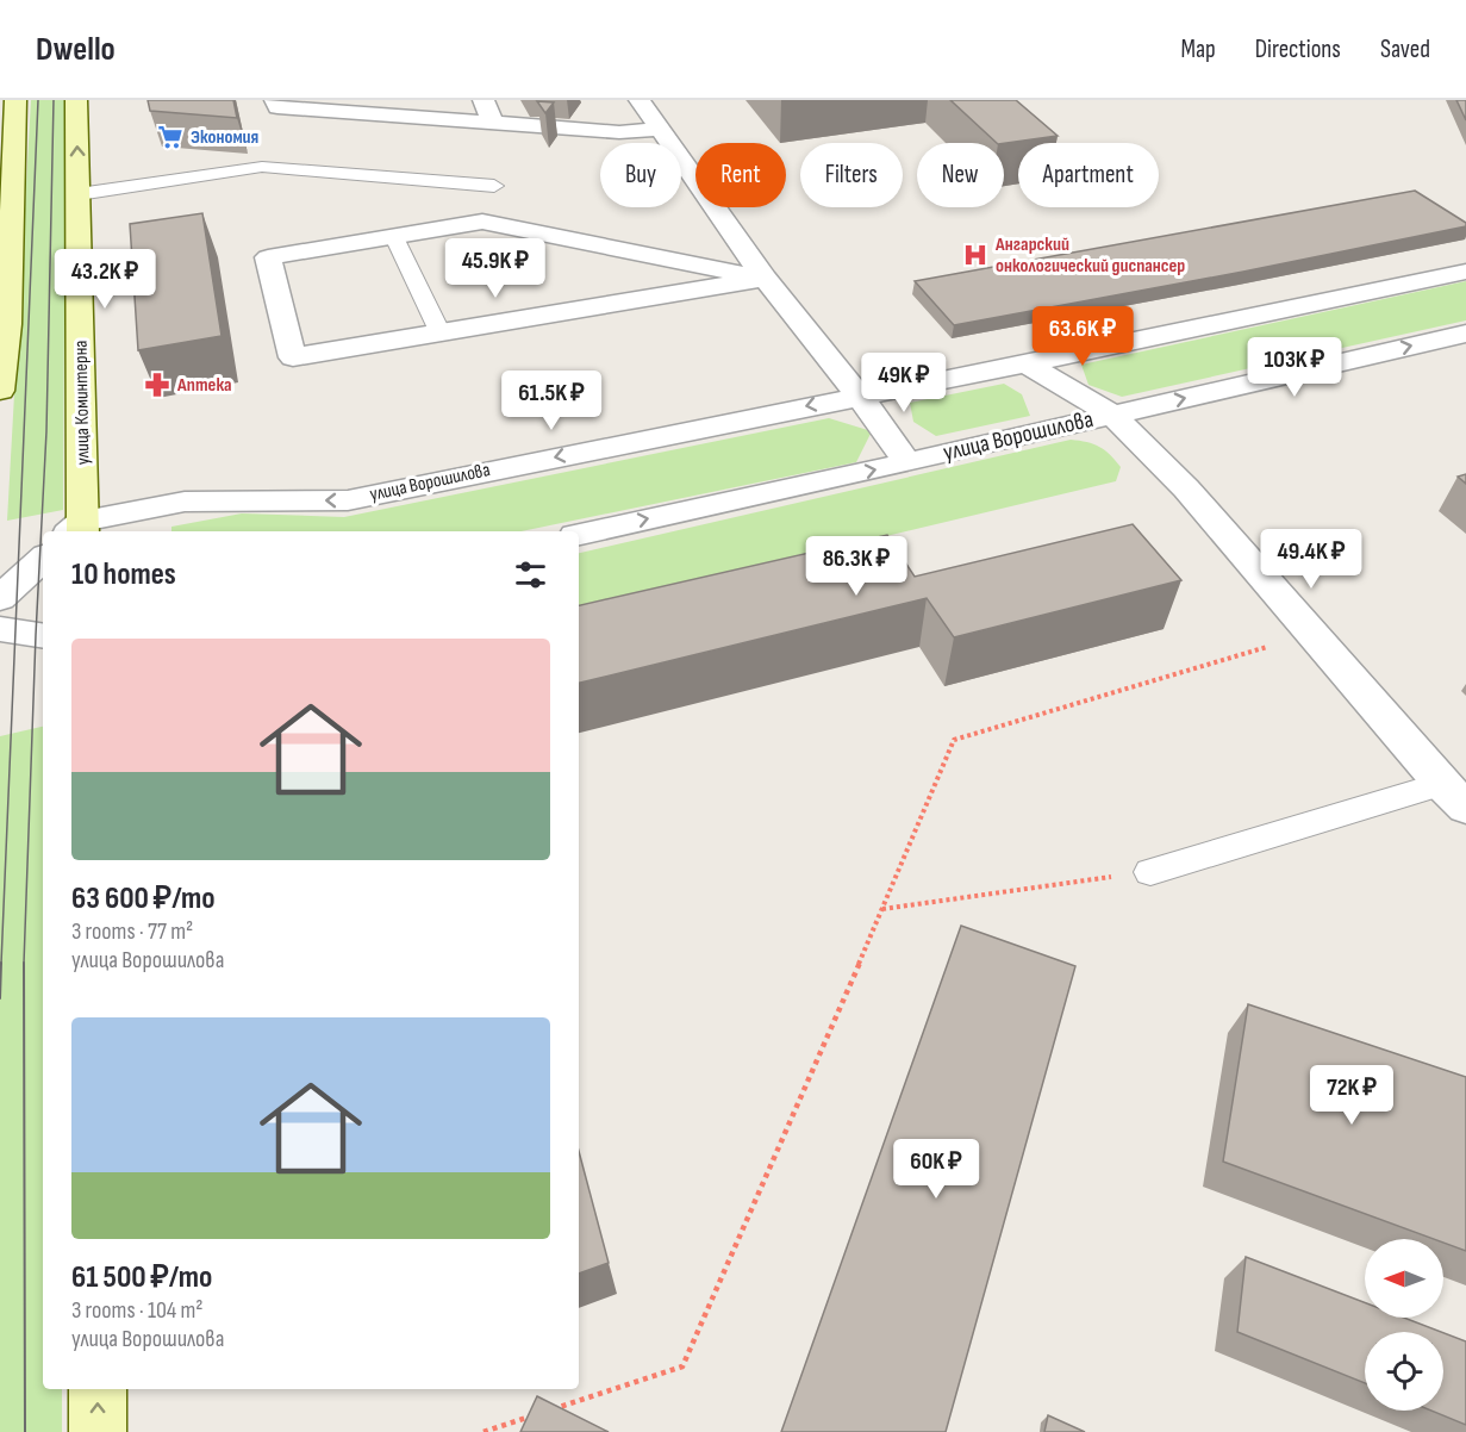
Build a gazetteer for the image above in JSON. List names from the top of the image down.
{
  "streets": {
    "street": ["улица Коминтерна", "улица Ворошилова"]
  },
  "crossings": [
    ["улица Коминтерна", "улица Ворошилова"]
  ],
  "places": {
    "supermarket": ["Экономия"],
    "hospital": ["Ангарский онкологический диспансер"],
    "pharmacy": ["Аптека"]
  },
  "north": "left",
  "page": {
    "header": "Dwello",
    "nav": ["Map", "Directions", "Saved"],
    "chip": [
      "Buy",
      "Rent",
      "Filters",
      "New",
      "Apartment"
    ],
    "price": [
      "45.9K ₽",
      "43.2K ₽",
      "63.6K ₽",
      "103K ₽",
      "49K ₽",
      "61.5K ₽",
      "49.4K ₽",
      "86.3K ₽",
      "72K ₽",
      "60K ₽"
    ],
    "heading": "10 homes",
    "list": [
      {
        "name": "63 600 ₽/mo",
        "note": "3 rooms · 77 m² · улица Ворошилова"
      },
      {
        "name": "61 500 ₽/mo",
        "note": "3 rooms · 104 m² · улица Ворошилова"
      }
    ]
  }
}
